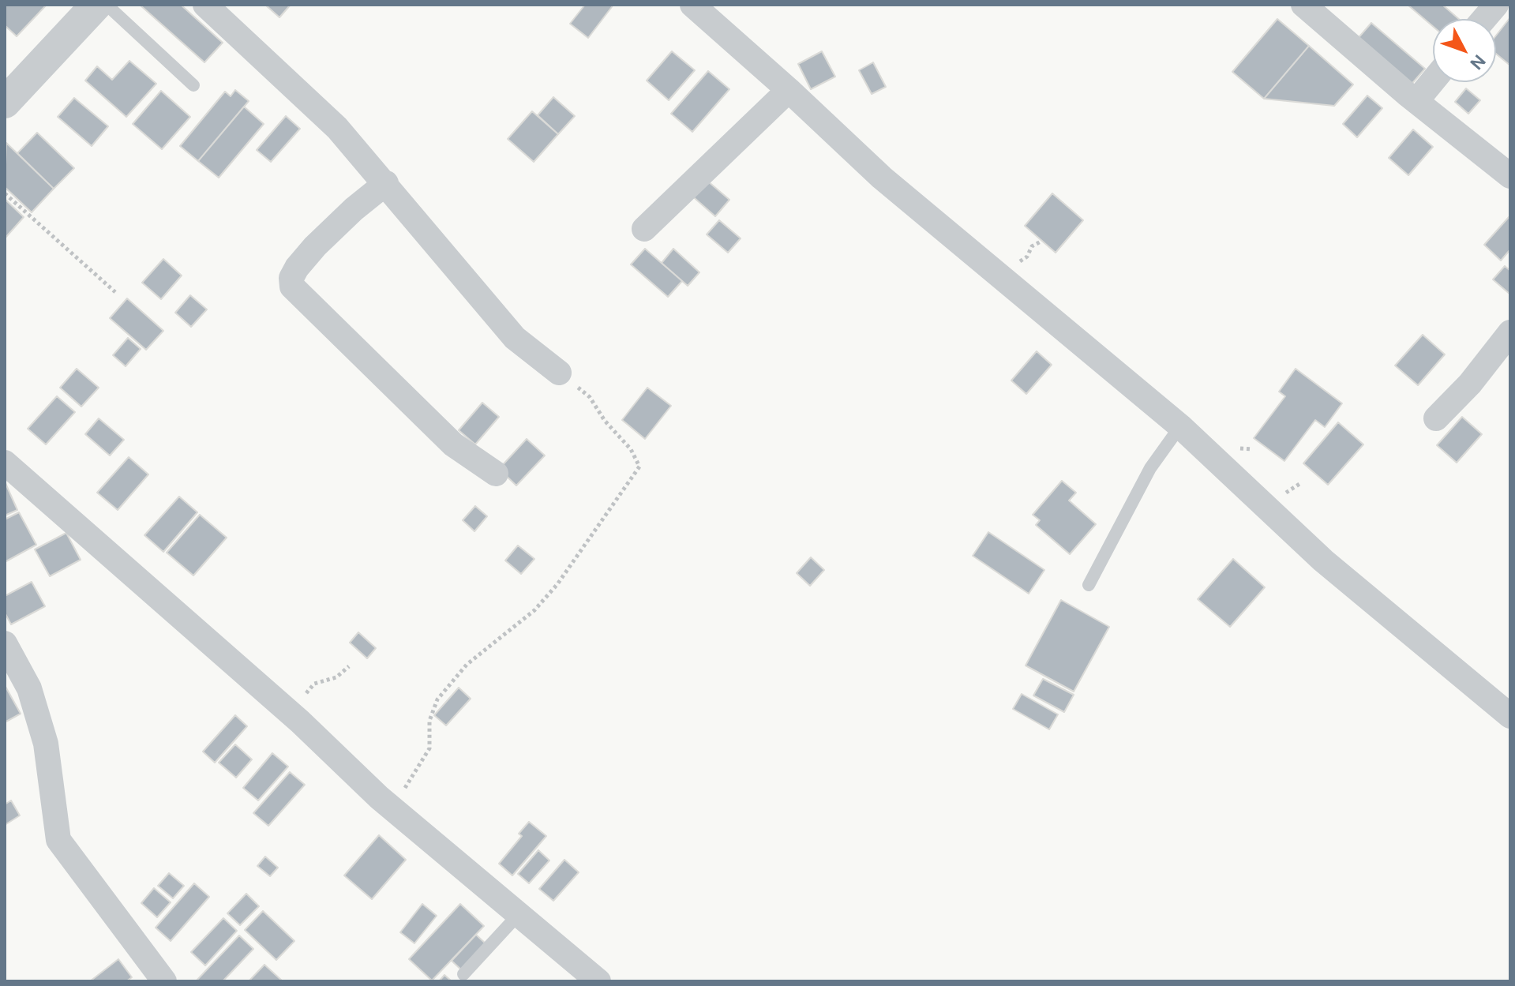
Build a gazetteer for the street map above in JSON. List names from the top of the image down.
{
  "north": "bottom right"
}
